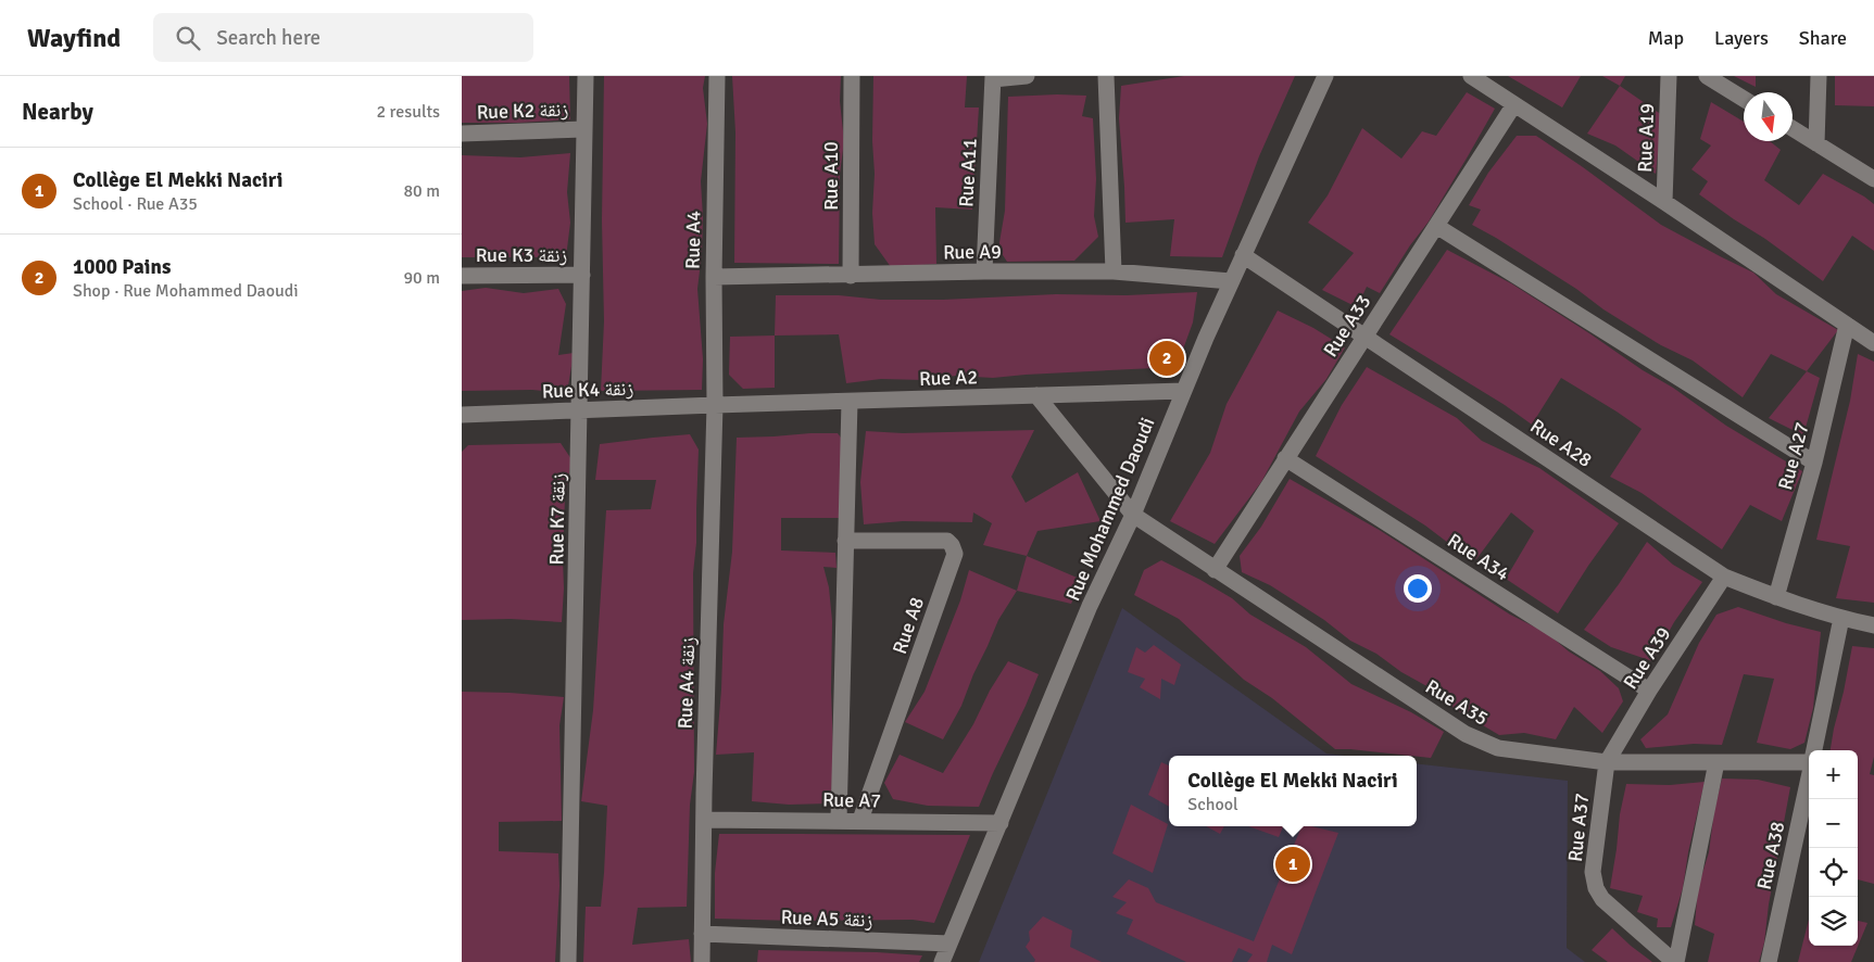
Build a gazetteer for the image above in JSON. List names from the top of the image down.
{
  "streets": {
    "street": [
      "Rue K2 زنقة",
      "Rue A19",
      "Rue A11",
      "Rue A10",
      "Rue A4",
      "Rue A9",
      "Rue K3 زنقة",
      "Rue A33",
      "Rue A2",
      "Rue K4 زنقة",
      "Rue A28",
      "Rue A27",
      "Rue Mohammed Daoudi",
      "Rue K7 زنقة",
      "Rue A34",
      "Rue A8",
      "Rue A39",
      "Rue A4 زنقة",
      "Rue A35",
      "Rue A7",
      "Rue A37",
      "Rue A38",
      "Rue A5 زنقة"
    ]
  },
  "crossings": [
    ["Rue K2 زنقة", "Rue K7 زنقة"],
    ["Rue A11", "Rue A9"],
    ["Rue A10", "Rue A9"],
    ["Rue A4", "Rue A9"],
    ["Rue A4", "Rue A2"],
    ["Rue A4", "Rue K4 زنقة"],
    ["Rue A4", "Rue A4 زنقة"],
    ["Rue A9", "Rue Mohammed Daoudi"],
    ["Rue K3 زنقة", "Rue K7 زنقة"],
    ["Rue A33", "Rue A28"],
    ["Rue A33", "Rue A34"],
    ["Rue A33", "Rue A35"],
    ["Rue A2", "Rue K4 زنقة"],
    ["Rue A2", "Rue Mohammed Daoudi"],
    ["Rue A2", "Rue A4 زنقة"],
    ["Rue A2", "Rue A35"],
    ["Rue K4 زنقة", "Rue K7 زنقة"],
    ["Rue K4 زنقة", "Rue A4 زنقة"],
    ["Rue A28", "Rue A27"],
    ["Rue A28", "Rue Mohammed Daoudi"],
    ["Rue A28", "Rue A39"],
    ["Rue A28", "Rue A38"],
    ["Rue Mohammed Daoudi", "Rue A35"],
    ["Rue Mohammed Daoudi", "Rue A7"],
    ["Rue Mohammed Daoudi", "Rue A5 زنقة"],
    ["Rue A34", "Rue A39"],
    ["Rue A8", "Rue A7"],
    ["Rue A39", "Rue A35"],
    ["Rue A39", "Rue A37"],
    ["Rue A4 زنقة", "Rue A7"],
    ["Rue A4 زنقة", "Rue A5 زنقة"],
    ["Rue A35", "Rue A37"]
  ],
  "north": "bottom",
  "page": {
    "header": "Wayfind",
    "search": "Search here",
    "nav": ["Map", "Layers", "Share"],
    "heading": ["Nearby", "2 results"],
    "list": [
      {
        "mark": "1",
        "name": "Collège El Mekki Naciri",
        "note": "School · Rue A35",
        "value": "80 m"
      },
      {
        "mark": "2",
        "name": "1000 Pains",
        "note": "Shop · Rue Mohammed Daoudi",
        "value": "90 m"
      }
    ],
    "pins": ["2", "1"],
    "map_buttons": ["+", "−"],
    "popup": ["Collège El Mekki Naciri", "School"]
  }
}
